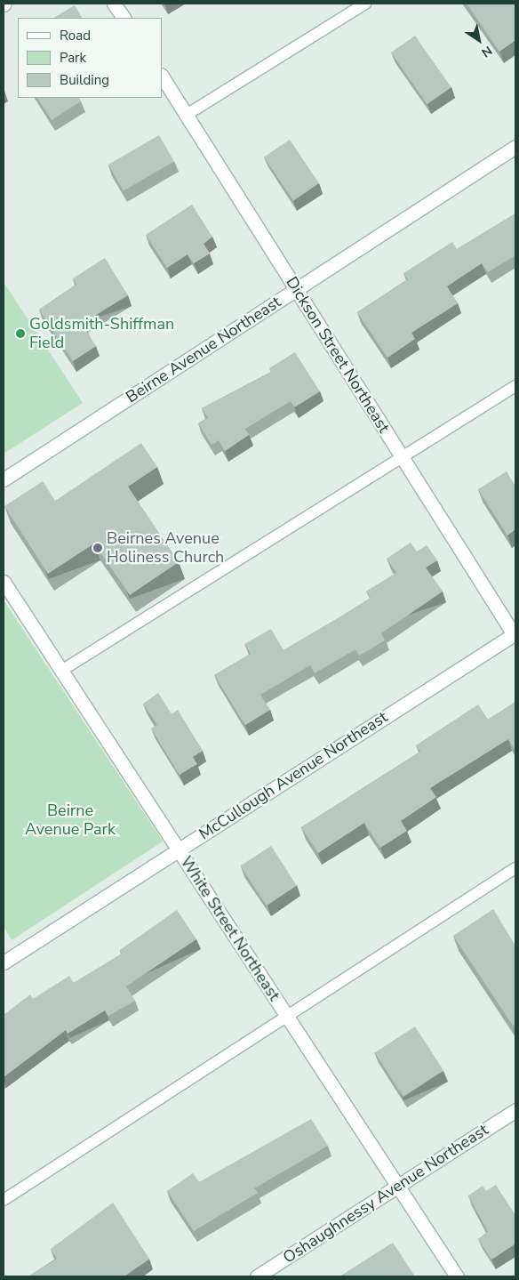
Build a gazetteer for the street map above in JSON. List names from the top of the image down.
{
  "streets": {
    "street": [
      "Beirne Avenue Northeast",
      "Dickson Street Northeast",
      "McCullough Avenue Northeast",
      "White Street Northeast",
      "Oshaughnessy Avenue Northeast"
    ]
  },
  "crossings": [
    ["Beirne Avenue Northeast", "Dickson Street Northeast"],
    ["Dickson Street Northeast", "McCullough Avenue Northeast"],
    ["McCullough Avenue Northeast", "White Street Northeast"],
    ["White Street Northeast", "Oshaughnessy Avenue Northeast"]
  ],
  "parks": ["Beirne Avenue Park"],
  "places": ["Goldsmith-Shiffman Field", "Beirnes Avenue Holiness Church"],
  "legend": ["Road", "Park", "Building"],
  "north": "bottom right"
}
